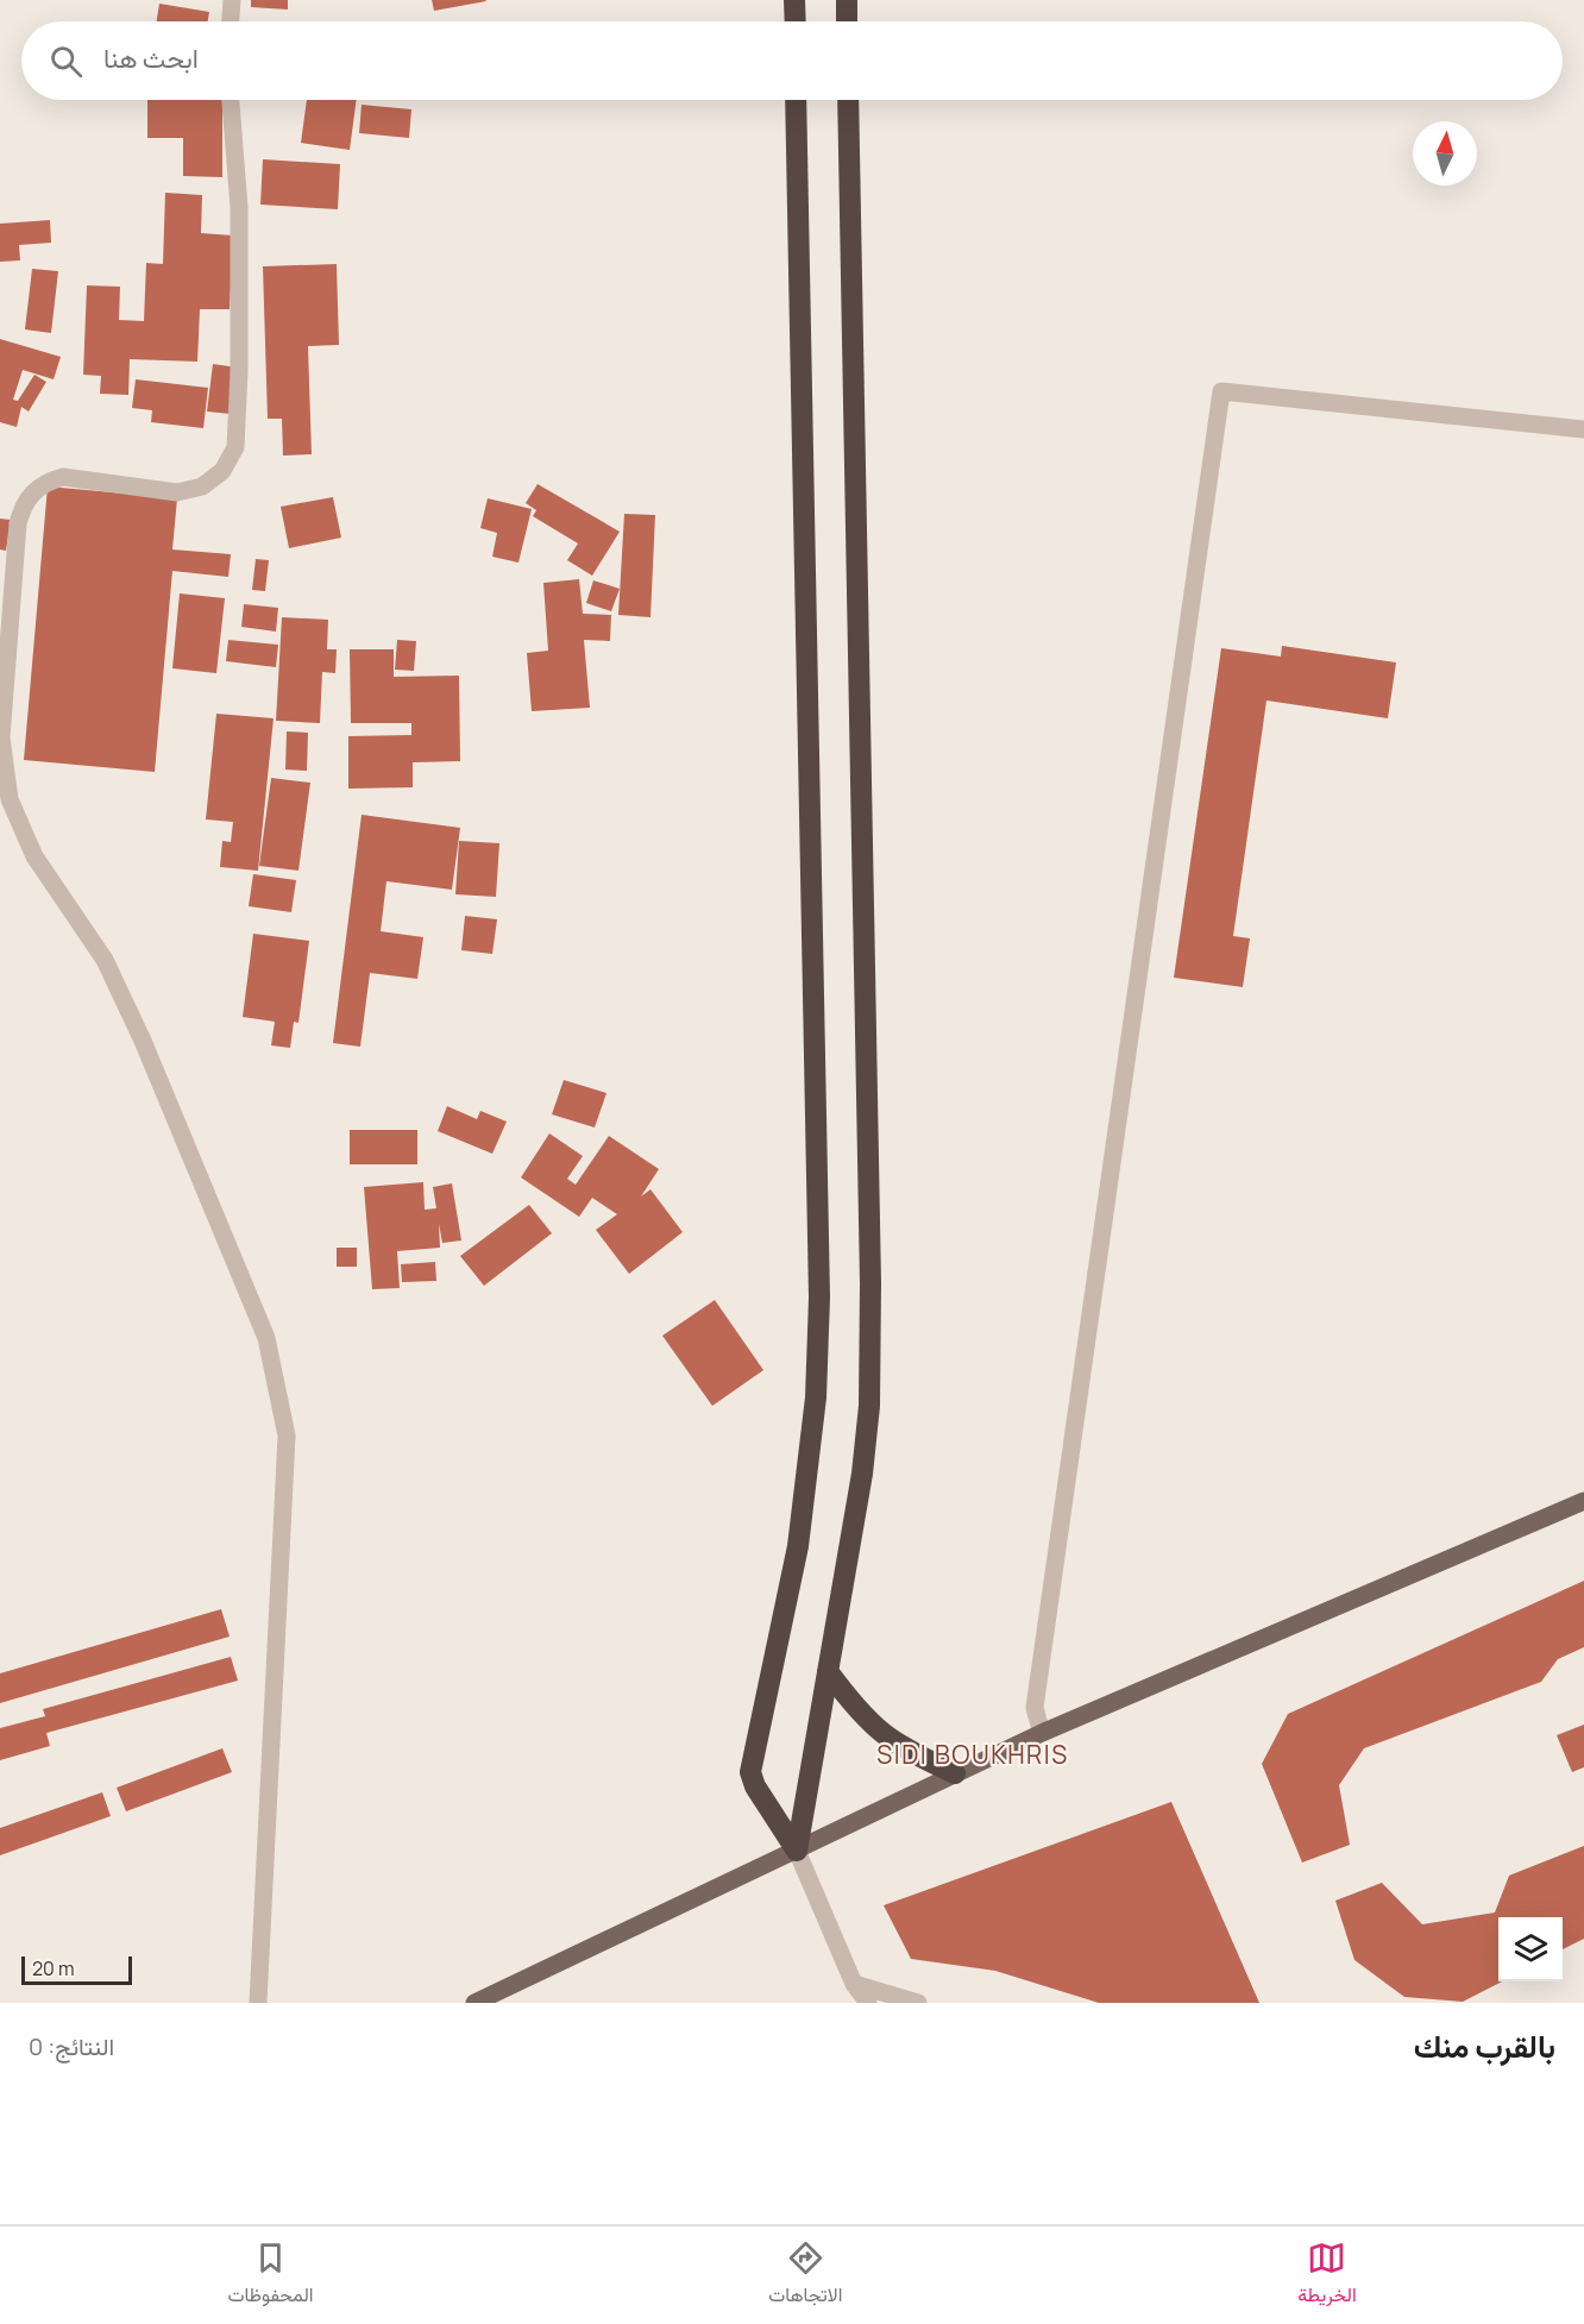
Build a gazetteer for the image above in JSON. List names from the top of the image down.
{
  "districts": ["SIDI BOUKHRIS"],
  "scale_bar": "20 m",
  "north": "top",
  "page": {
    "search": "ابحث هنا",
    "scale": "20 m",
    "heading": ["بالقرب منك", "النتائج: 0"],
    "nav": ["الخريطة", "الاتجاهات", "المحفوظات"]
  }
}
